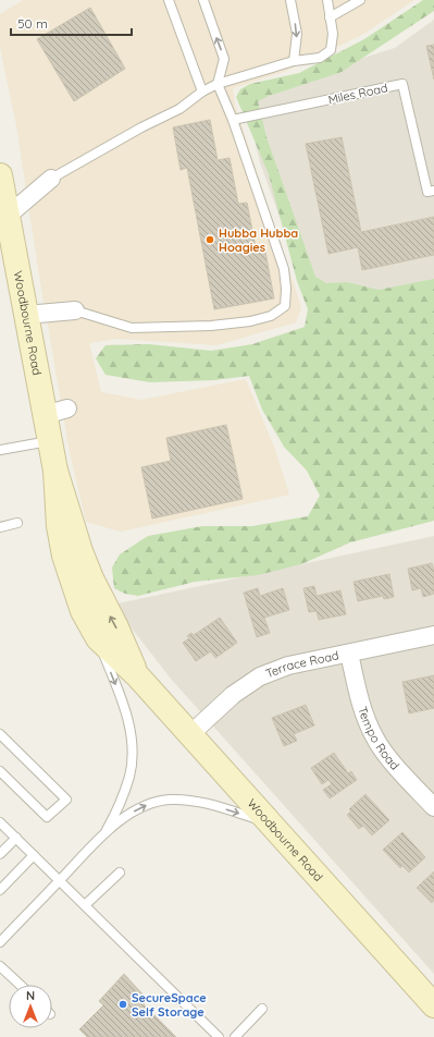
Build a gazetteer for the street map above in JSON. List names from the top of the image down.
{
  "streets": {
    "main road": ["Woodbourne Road"],
    "street": ["Terrace Road", "Tempo Road"],
    "lane": ["Miles Road"]
  },
  "crossings": [
    ["Woodbourne Road", "Terrace Road"],
    ["Terrace Road", "Tempo Road"]
  ],
  "places": ["Hubba Hubba Hoagies", "SecureSpace Self Storage"],
  "scale_bar": "50 m",
  "north": "top"
}
